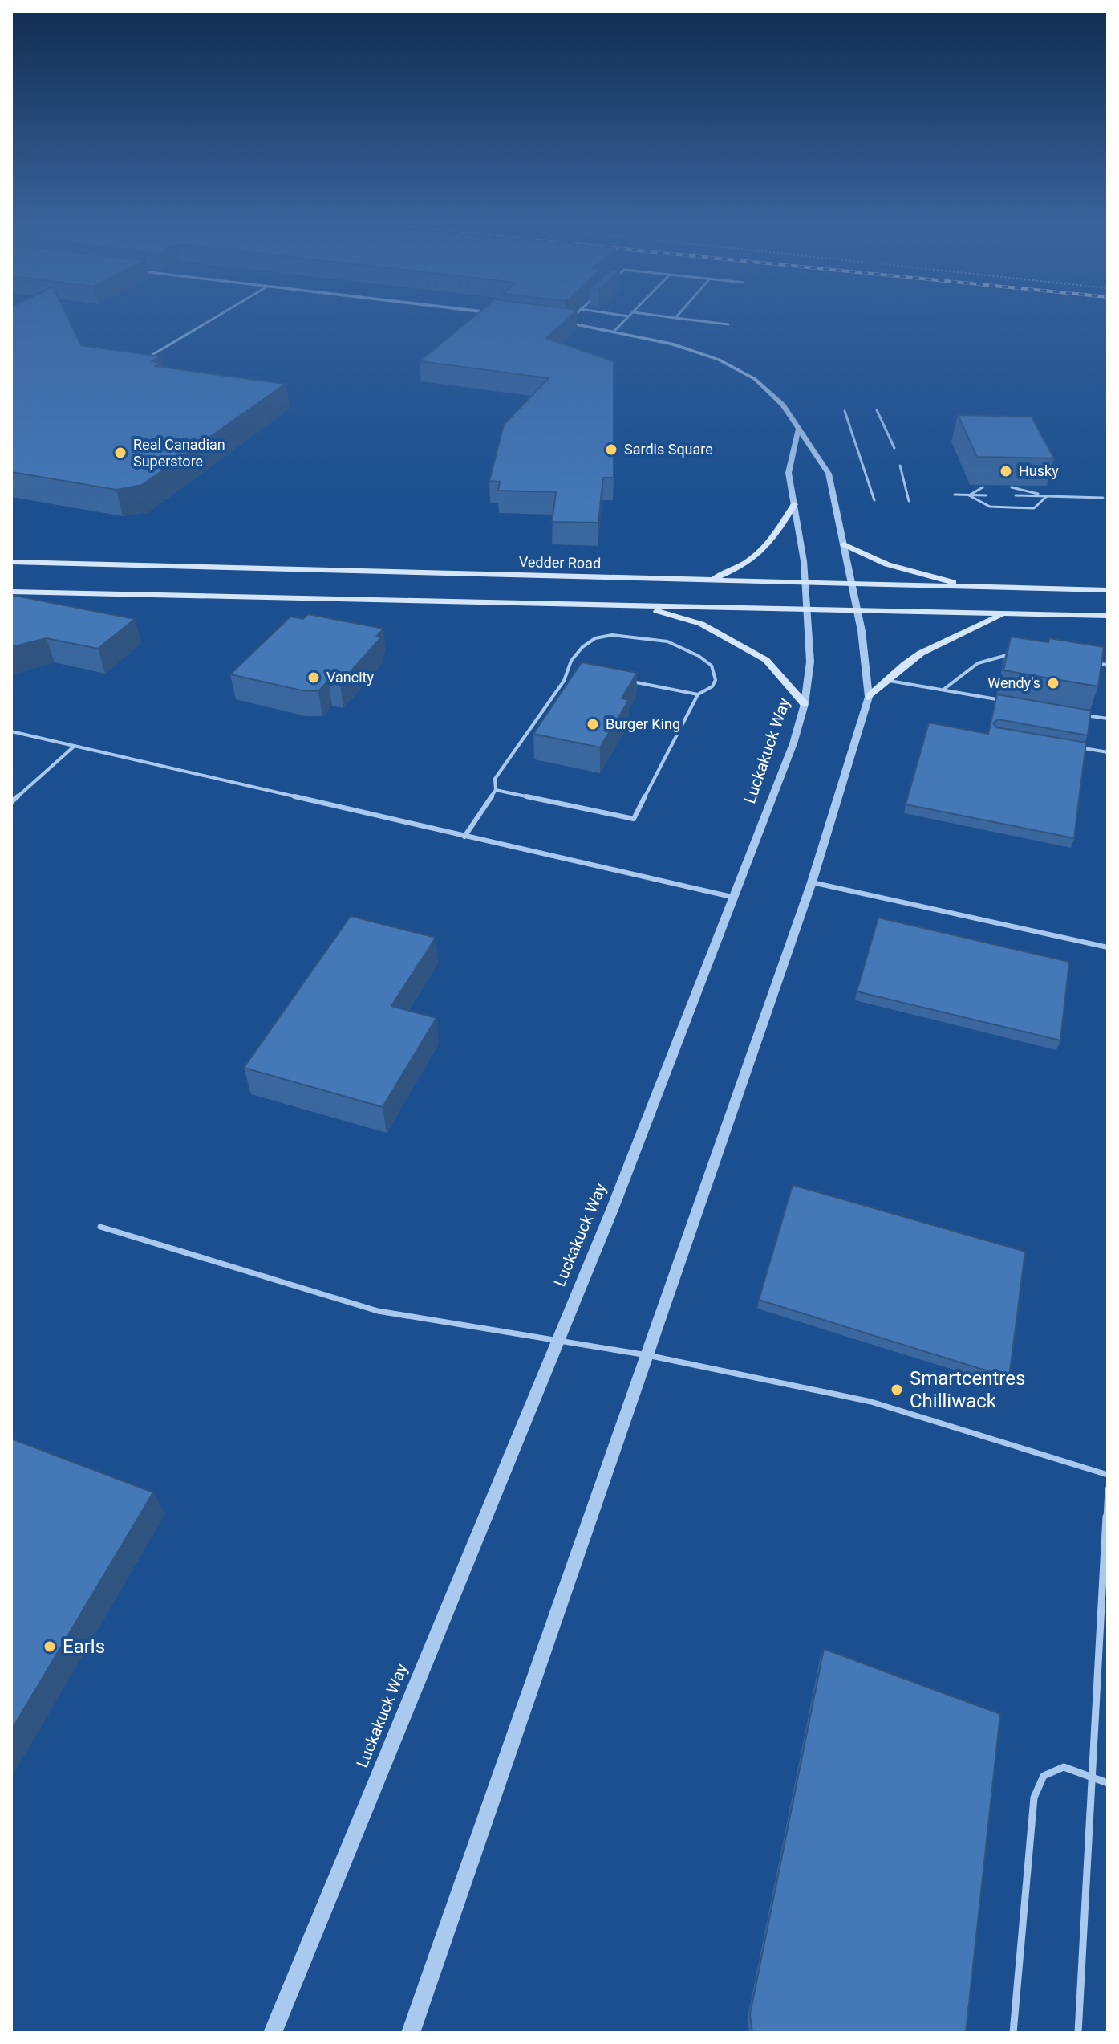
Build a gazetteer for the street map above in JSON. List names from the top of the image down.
{
  "streets": {
    "main road": ["Vedder Road"],
    "street": ["Luckakuck Way"]
  },
  "crossings": [
    ["Vedder Road", "Luckakuck Way"]
  ],
  "places": [
    "Sardis Square",
    "Real Canadian Superstore",
    "Husky",
    "Vancity",
    "Wendy's",
    "Burger King",
    "Smartcentres Chilliwack",
    "Earls"
  ]
}
